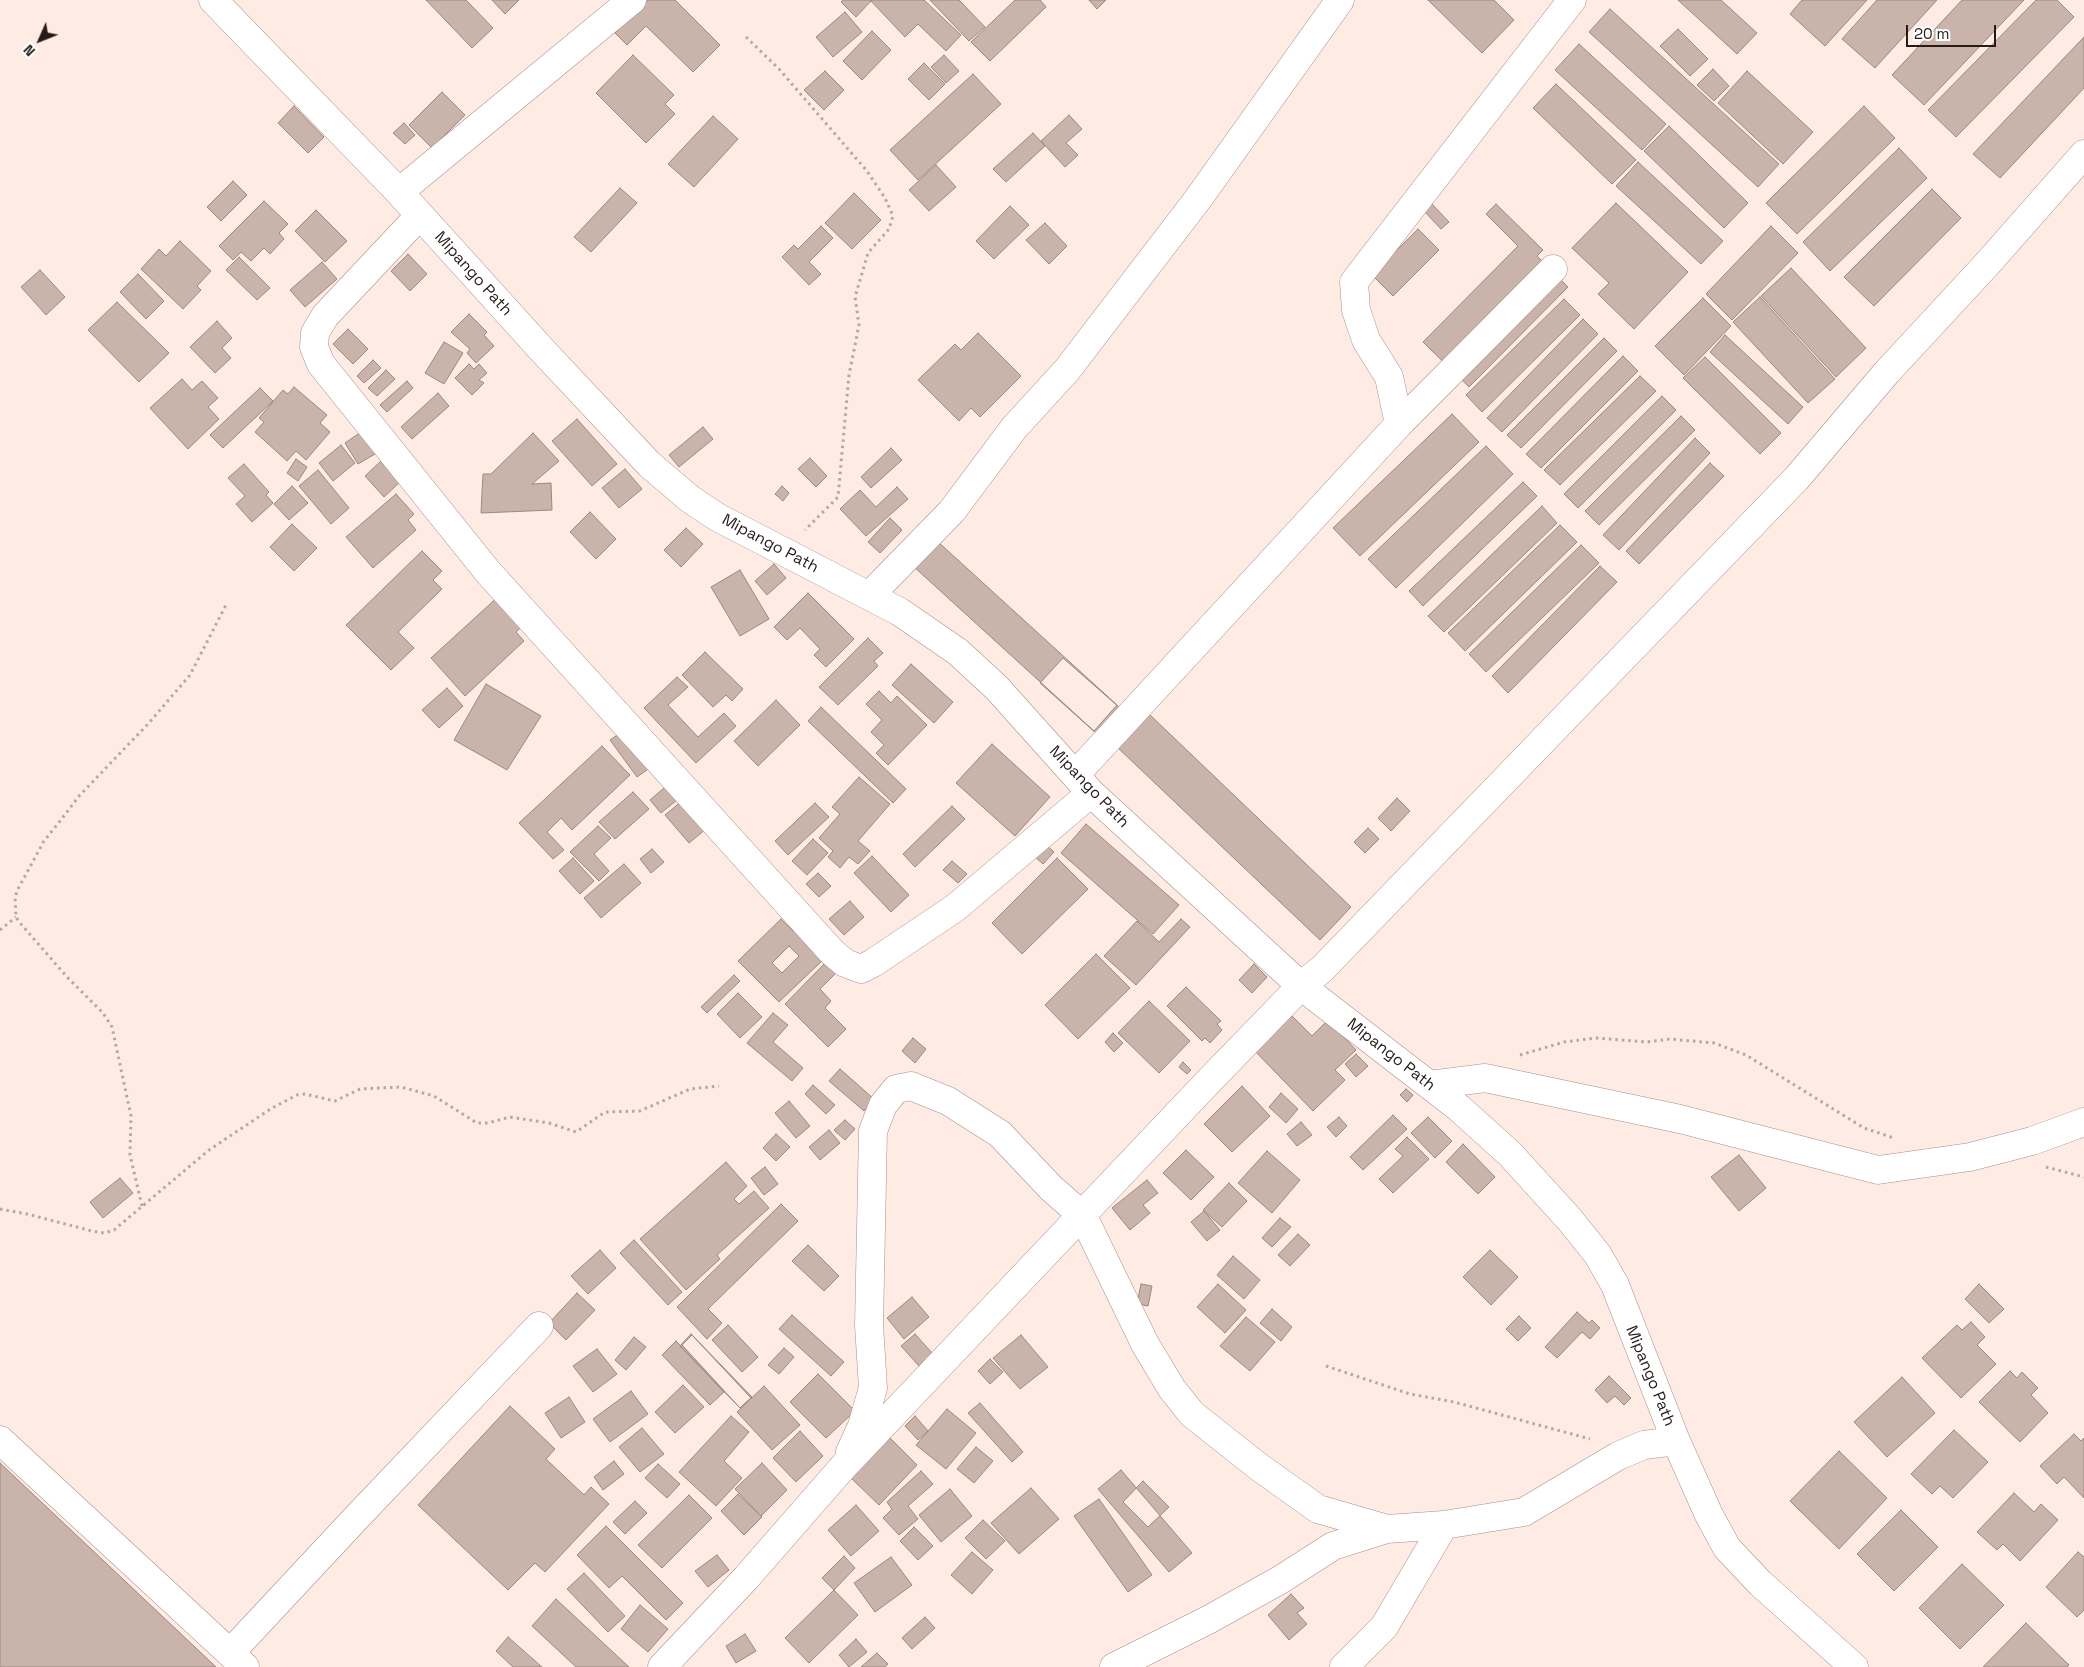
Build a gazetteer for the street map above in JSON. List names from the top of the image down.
{
  "streets": {
    "street": ["Mipango Path"]
  },
  "scale_bar": "20 m",
  "north": "bottom left"
}
